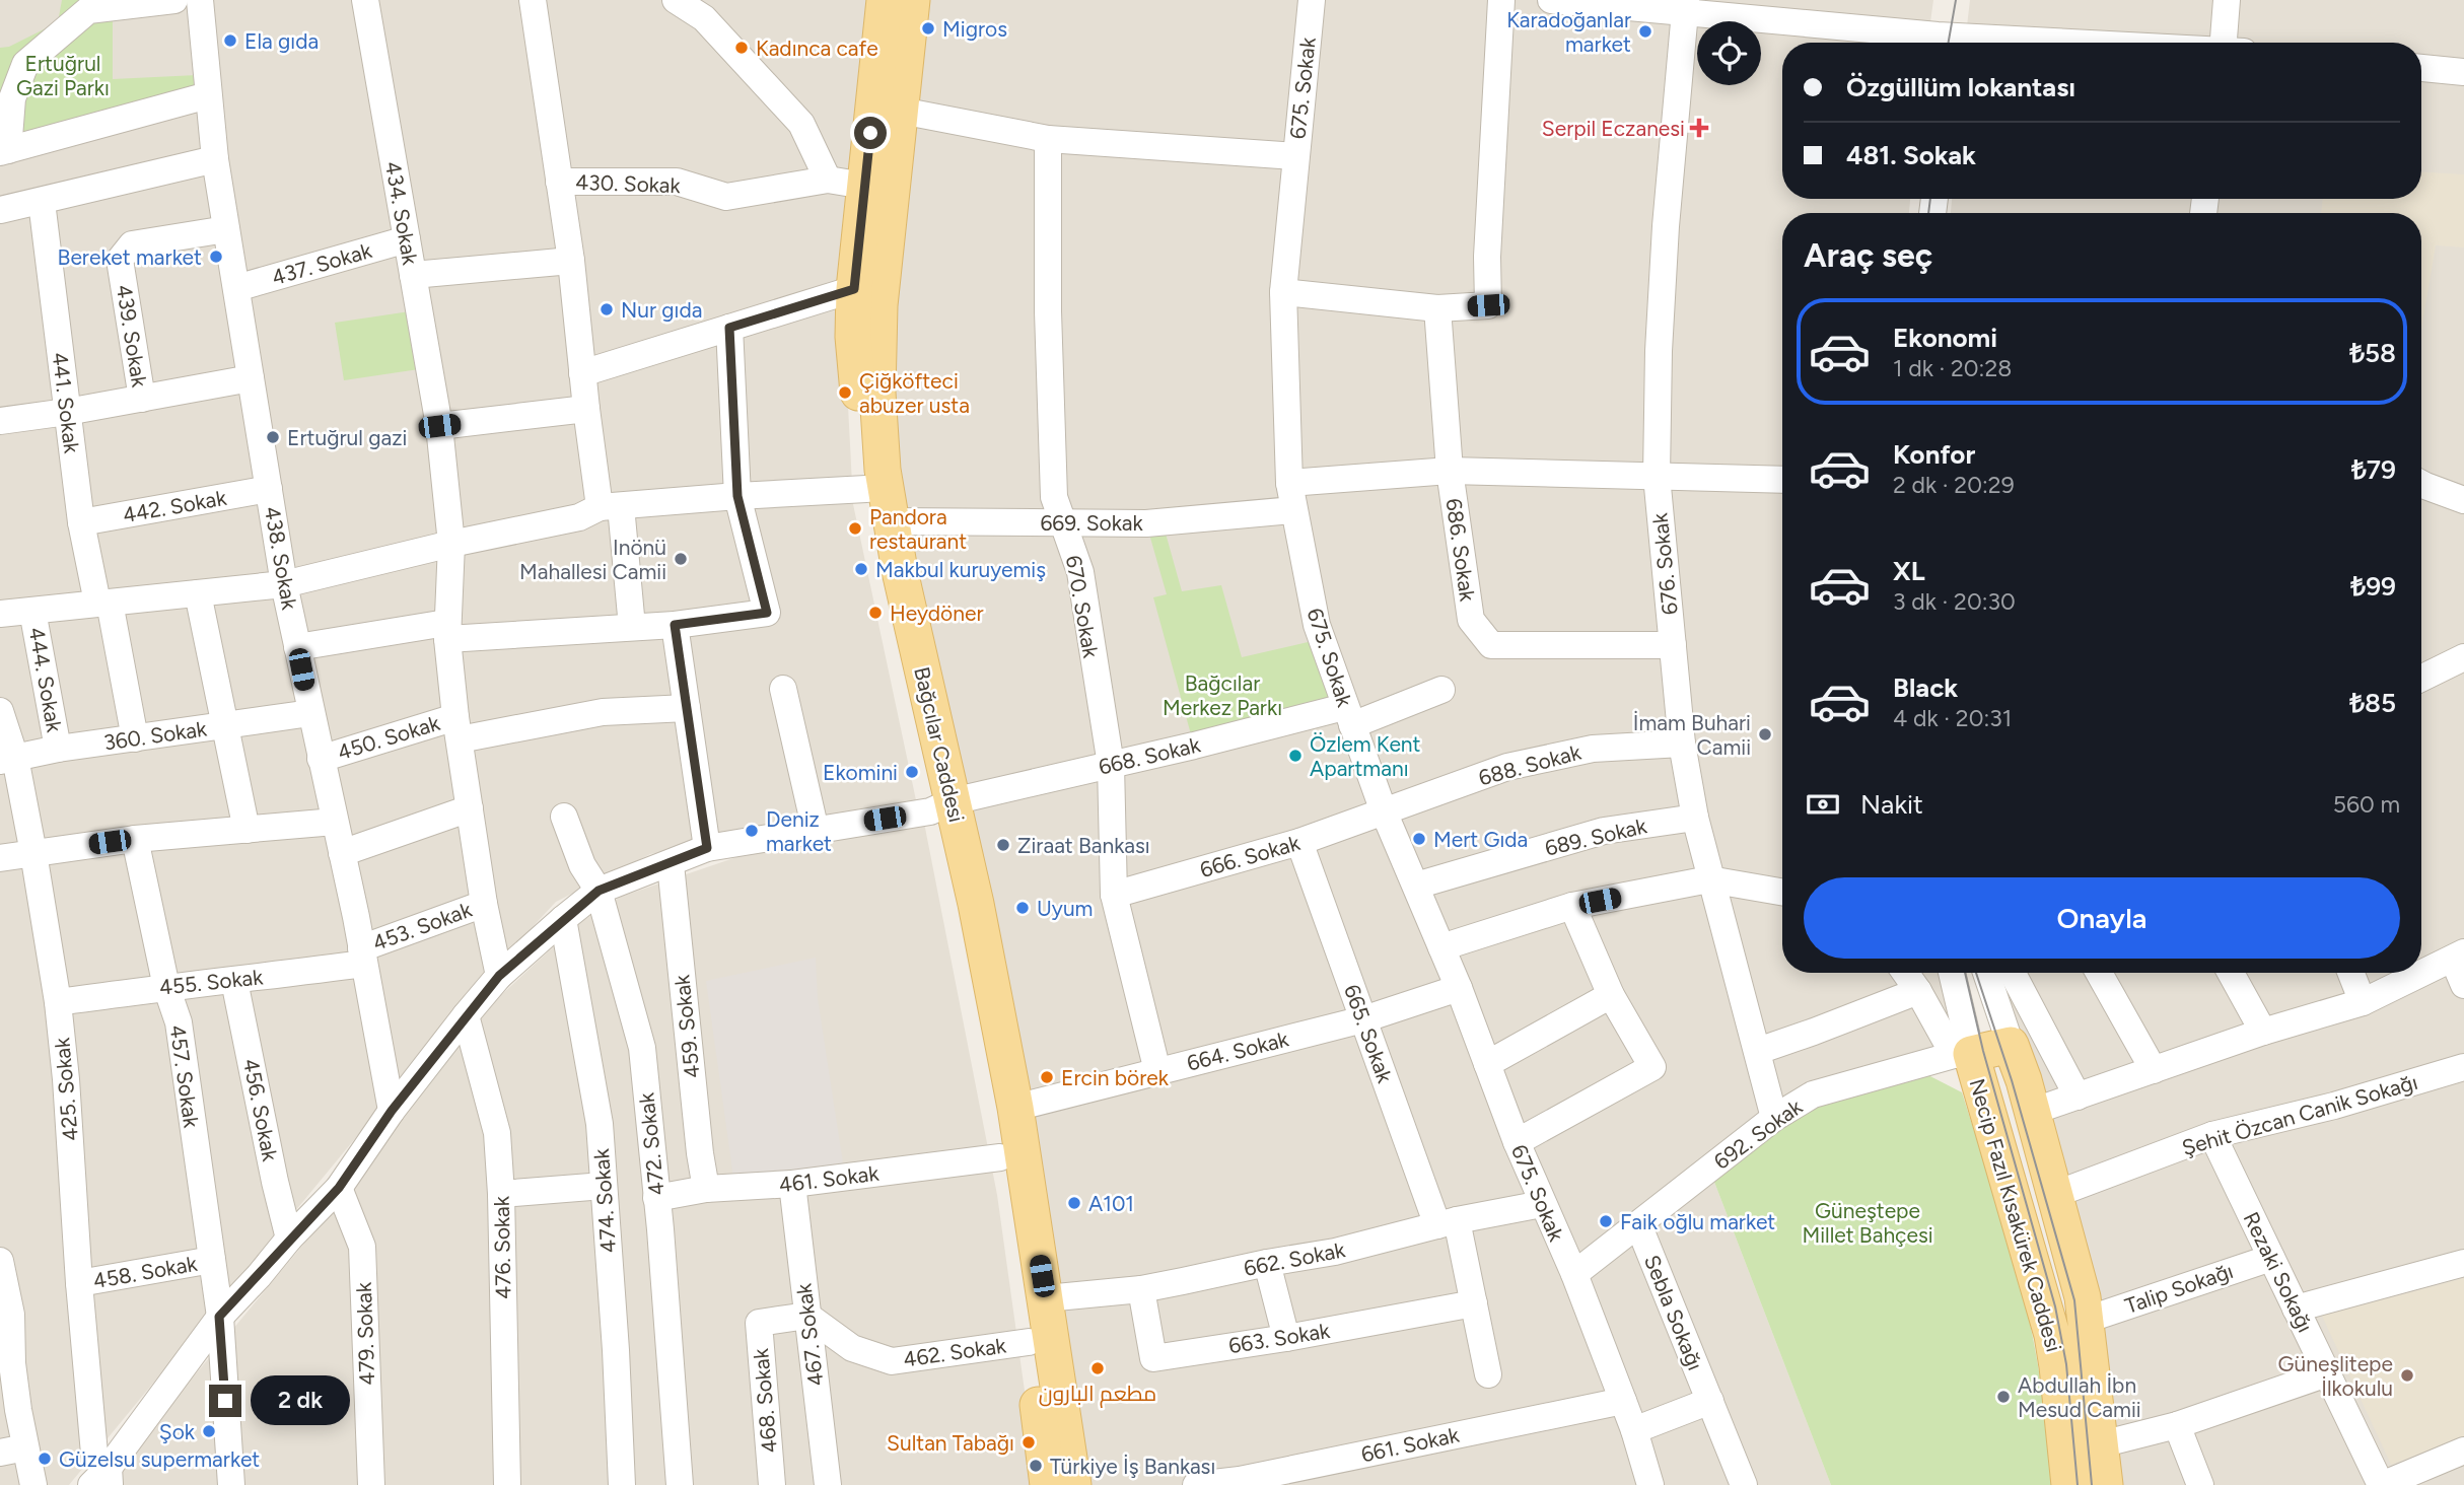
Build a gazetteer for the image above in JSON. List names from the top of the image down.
{
  "streets": {
    "main road": ["Bağcılar Caddesi", "Necip Fazıl Kısakürek Caddesi"],
    "street": [
      "675. Sokak",
      "430. Sokak",
      "434. Sokak",
      "437. Sokak",
      "439. Sokak",
      "441. Sokak",
      "442. Sokak",
      "669. Sokak",
      "686. Sokak",
      "438. Sokak",
      "676. Sokak",
      "670. Sokak",
      "444. Sokak",
      "360. Sokak",
      "450. Sokak",
      "668. Sokak",
      "688. Sokak",
      "689. Sokak",
      "666. Sokak",
      "453. Sokak",
      "455. Sokak",
      "459. Sokak",
      "665. Sokak",
      "664. Sokak",
      "457. Sokak",
      "425. Sokak",
      "456. Sokak",
      "Şehit Özcan Canik Sokağı",
      "692. Sokak",
      "472. Sokak",
      "461. Sokak",
      "474. Sokak",
      "476. Sokak",
      "662. Sokak",
      "458. Sokak",
      "Rezaki Sokağı",
      "Talip Sokağı",
      "Sebla Sokağı",
      "479. Sokak",
      "467. Sokak",
      "663. Sokak",
      "462. Sokak",
      "468. Sokak",
      "661. Sokak"
    ]
  },
  "crossings": [
    ["675. Sokak", "669. Sokak"],
    ["675. Sokak", "668. Sokak"],
    ["675. Sokak", "688. Sokak"],
    ["675. Sokak", "689. Sokak"],
    ["675. Sokak", "666. Sokak"],
    ["675. Sokak", "664. Sokak"],
    ["675. Sokak", "692. Sokak"],
    ["675. Sokak", "662. Sokak"],
    ["675. Sokak", "661. Sokak"],
    ["430. Sokak", "Bağcılar Caddesi"],
    ["434. Sokak", "437. Sokak"],
    ["434. Sokak", "450. Sokak"],
    ["434. Sokak", "668. Sokak"],
    ["434. Sokak", "453. Sokak"],
    ["437. Sokak", "438. Sokak"],
    ["439. Sokak", "438. Sokak"],
    ["441. Sokak", "442. Sokak"],
    ["441. Sokak", "360. Sokak"],
    ["442. Sokak", "438. Sokak"],
    ["669. Sokak", "670. Sokak"],
    ["669. Sokak", "Bağcılar Caddesi"],
    ["686. Sokak", "676. Sokak"],
    ["438. Sokak", "360. Sokak"],
    ["438. Sokak", "450. Sokak"],
    ["438. Sokak", "668. Sokak"],
    ["438. Sokak", "453. Sokak"],
    ["438. Sokak", "455. Sokak"],
    ["676. Sokak", "688. Sokak"],
    ["676. Sokak", "689. Sokak"],
    ["676. Sokak", "692. Sokak"],
    ["670. Sokak", "668. Sokak"],
    ["670. Sokak", "666. Sokak"],
    ["670. Sokak", "664. Sokak"],
    ["444. Sokak", "360. Sokak"],
    ["360. Sokak", "425. Sokak"],
    ["Bağcılar Caddesi", "668. Sokak"],
    ["Bağcılar Caddesi", "664. Sokak"],
    ["Bağcılar Caddesi", "461. Sokak"],
    ["Bağcılar Caddesi", "662. Sokak"],
    ["Bağcılar Caddesi", "462. Sokak"],
    ["668. Sokak", "459. Sokak"],
    ["668. Sokak", "457. Sokak"],
    ["668. Sokak", "425. Sokak"],
    ["668. Sokak", "456. Sokak"],
    ["668. Sokak", "472. Sokak"],
    ["668. Sokak", "474. Sokak"],
    ["668. Sokak", "476. Sokak"],
    ["668. Sokak", "479. Sokak"],
    ["688. Sokak", "666. Sokak"],
    ["666. Sokak", "665. Sokak"],
    ["453. Sokak", "455. Sokak"],
    ["455. Sokak", "457. Sokak"],
    ["455. Sokak", "425. Sokak"],
    ["455. Sokak", "456. Sokak"],
    ["459. Sokak", "461. Sokak"],
    ["665. Sokak", "664. Sokak"],
    ["665. Sokak", "662. Sokak"],
    ["665. Sokak", "663. Sokak"],
    ["457. Sokak", "458. Sokak"],
    ["425. Sokak", "458. Sokak"],
    ["Şehit Özcan Canik Sokağı", "Necip Fazıl Kısakürek Caddesi"],
    ["Şehit Özcan Canik Sokağı", "Rezaki Sokağı"],
    ["692. Sokak", "Necip Fazıl Kısakürek Caddesi"],
    ["692. Sokak", "Sebla Sokağı"],
    ["472. Sokak", "461. Sokak"],
    ["461. Sokak", "467. Sokak"],
    ["Necip Fazıl Kısakürek Caddesi", "Talip Sokağı"],
    ["662. Sokak", "663. Sokak"],
    ["Rezaki Sokağı", "Talip Sokağı"],
    ["467. Sokak", "462. Sokak"],
    ["467. Sokak", "468. Sokak"],
    ["462. Sokak", "468. Sokak"]
  ],
  "parks": ["Ertuğrul Gazi Parkı", "Bağcılar Merkez Parkı", "Güneştepe Millet Bahçesi"],
  "places": {
    "other": [
      "Migros",
      "Karadoğanlar market",
      "Ela gıda",
      "Kadınca cafe",
      "Bereket market",
      "Nur gıda",
      "Çiğköfteci abuzer usta",
      "Ertuğrul gazi",
      "Pandora restaurant",
      "Inönü Mahallesi Camii",
      "Makbul kuruyemiş",
      "Heydöner",
      "İmam Buhari Camii",
      "Özlem Kent Apartmanı",
      "Ekomini",
      "Deniz market",
      "Mert Gıda",
      "Ziraat Bankası",
      "Uyum",
      "Ercin börek",
      "A101",
      "Faik oğlu market",
      "مطعم البارون",
      "Güneşlitepe İlkokulu",
      "Abdullah İbn Mesud Camii",
      "Şok",
      "Sultan Tabağı",
      "Güzelsu supermarket",
      "Türkiye İş Bankası"
    ],
    "health": ["Serpil Eczanesi"]
  },
  "page": {
    "banner": ["Özgüllüm lokantası", "481. Sokak"],
    "heading": "Araç seç",
    "list": [
      {
        "name": "Ekonomi",
        "note": "1 dk · 20:28",
        "value": "₺58"
      },
      {
        "name": "Konfor",
        "note": "2 dk · 20:29",
        "value": "₺79"
      },
      {
        "name": "XL",
        "note": "3 dk · 20:30",
        "value": "₺99"
      },
      {
        "name": "Black",
        "note": "4 dk · 20:31",
        "value": "₺85"
      }
    ],
    "pay": ["Nakit", "560 m"],
    "buttons": "Onayla",
    "bubble": "2 dk"
  }
}
